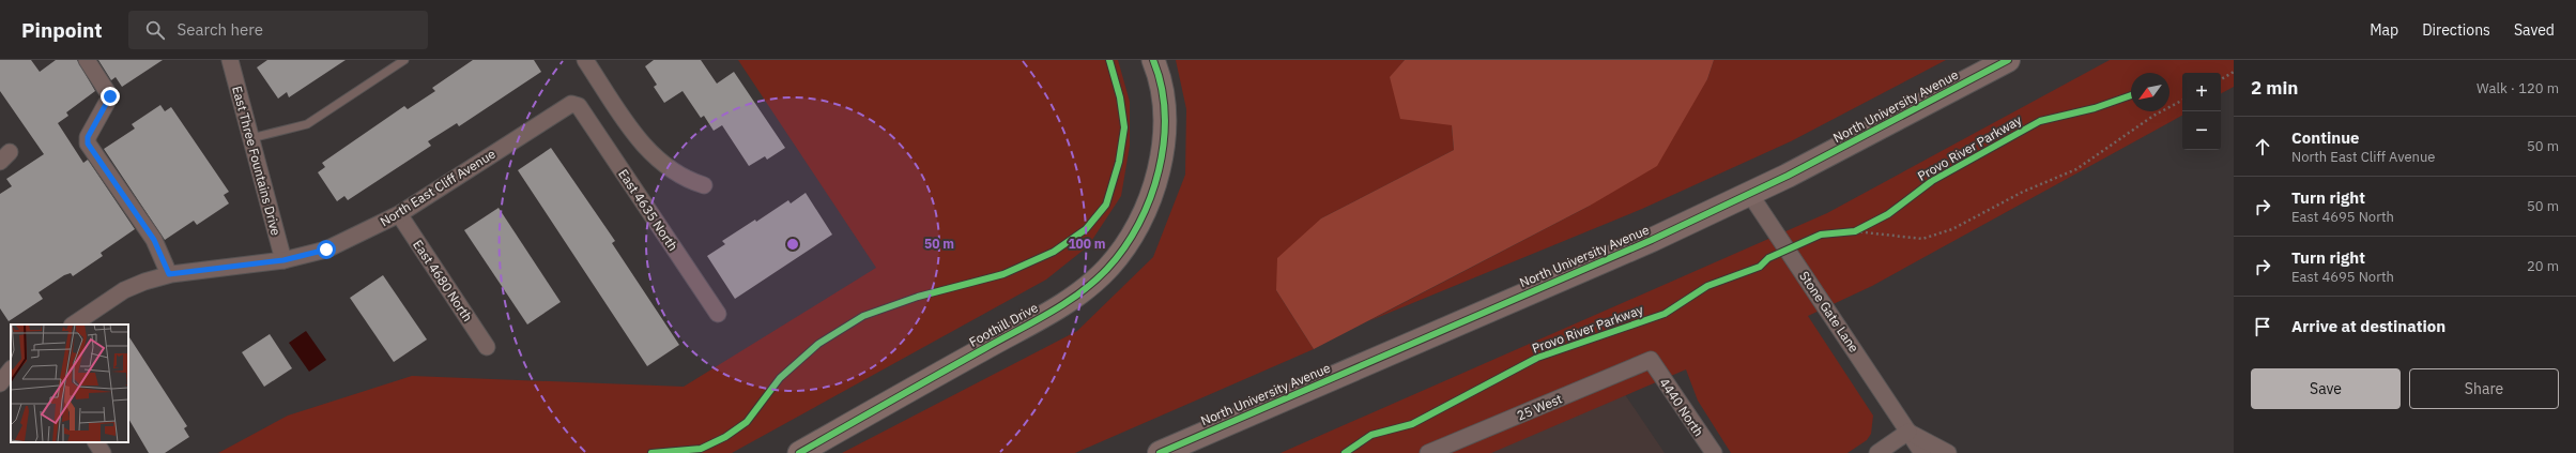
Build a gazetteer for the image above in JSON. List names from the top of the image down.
{
  "streets": {
    "highway": ["North University Avenue"],
    "main road": ["Foothill Drive"],
    "street": [
      "East Three Fountains Drive",
      "North East Cliff Avenue",
      "East 4635 North",
      "East 4680 North",
      "Stone Gate Lane",
      "25 West",
      "4440 North"
    ],
    "cycle path": ["Provo River Parkway"]
  },
  "crossings": [
    ["North University Avenue", "Stone Gate Lane"],
    ["East Three Fountains Drive", "North East Cliff Avenue"],
    ["North East Cliff Avenue", "East 4635 North"],
    ["North East Cliff Avenue", "East 4680 North"],
    ["25 West", "4440 North"]
  ],
  "north": "bottom left",
  "page": {
    "header": "Pinpoint",
    "search": "Search here",
    "nav": ["Map", "Directions", "Saved"],
    "heading": ["2 min", "Walk · 120 m"],
    "map_buttons": ["+", "−"],
    "list": [
      ["Continue", "North East Cliff Avenue", "50 m"],
      ["Turn right", "East 4695 North", "50 m"],
      ["Turn right", "East 4695 North", "20 m"],
      "Arrive at destination"
    ],
    "buttons": ["Save", "Share"]
  },
  "rings": ["50 m", "100 m"]
}
